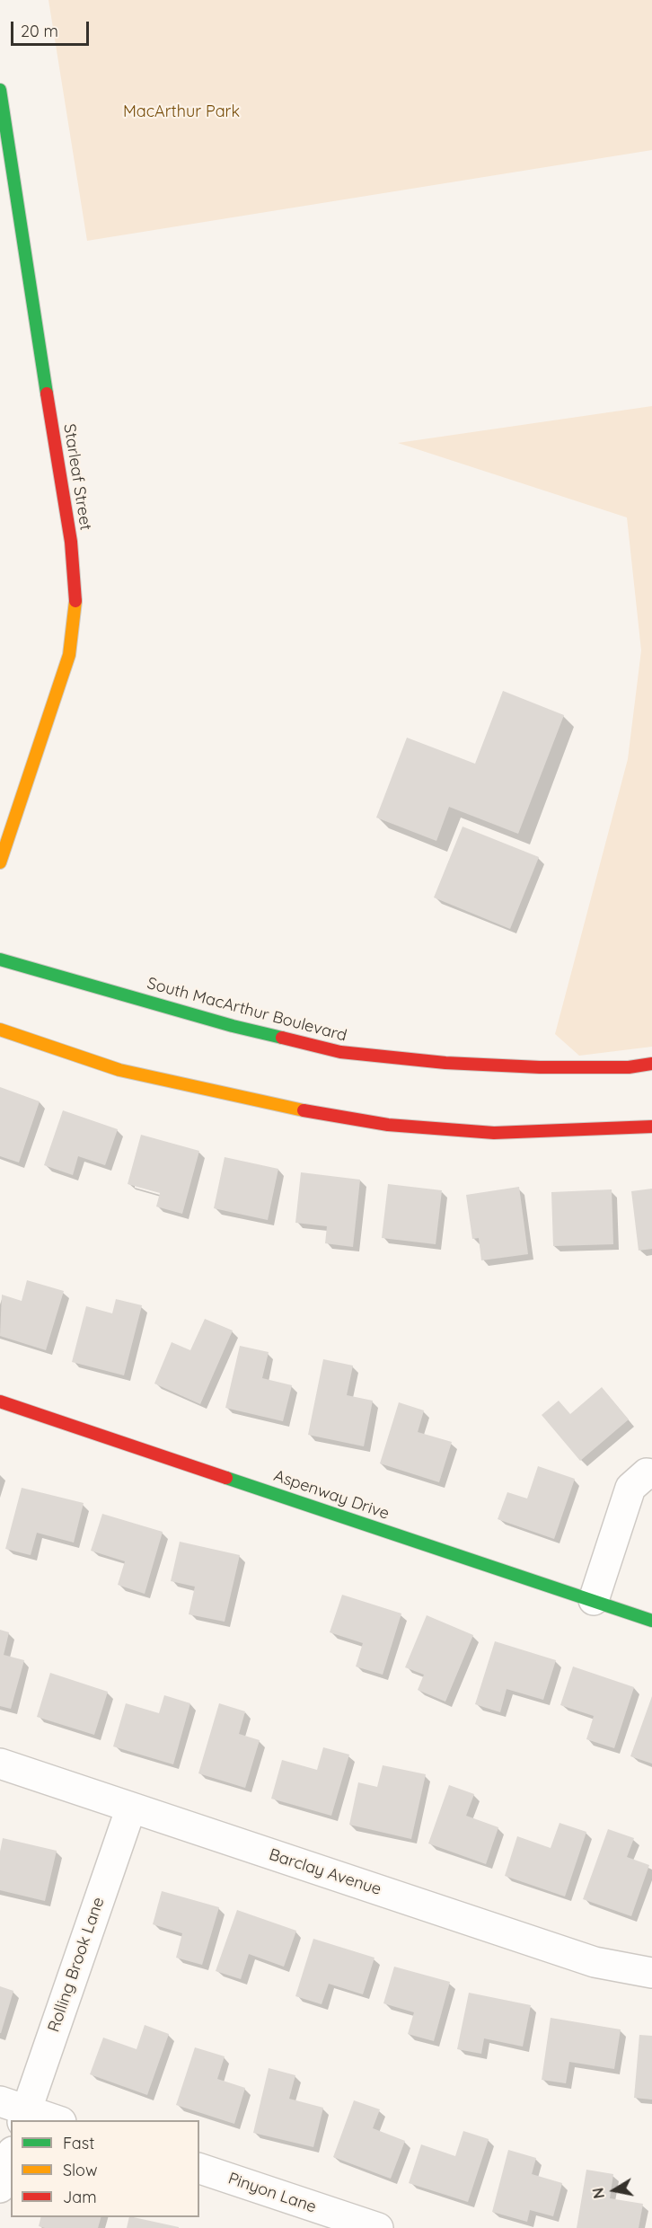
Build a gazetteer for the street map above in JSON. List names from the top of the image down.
{
  "streets": {
    "street": [
      "Starleaf Street",
      "South MacArthur Boulevard",
      "Aspenway Drive",
      "Barclay Avenue",
      "Rolling Brook Lane",
      "Pinyon Lane"
    ]
  },
  "crossings": [
    ["Barclay Avenue", "Rolling Brook Lane"]
  ],
  "parks": ["MacArthur Park"],
  "legend": ["Fast", "Slow", "Jam"],
  "scale_bar": "20 m",
  "north": "left"
}
